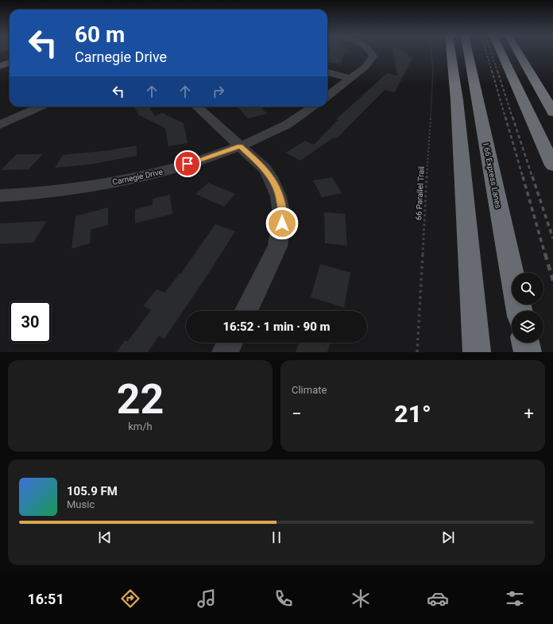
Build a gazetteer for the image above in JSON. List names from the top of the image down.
{
  "streets": {
    "highway": ["I 66 Express Lanes"],
    "street": ["Carnegie Drive"],
    "path": ["66 Parallel Trail"]
  },
  "page": {
    "turn": ["60 m", "Carnegie Drive"],
    "limit": "30",
    "trip": "16:52 · 1 min · 90 m",
    "tile": [
      ["22", "km/h"],
      "Climate"
    ],
    "heat": ["−", "21°", "+"],
    "song": ["105.9 FM", "Music"],
    "tabs": "16:51"
  }
}
